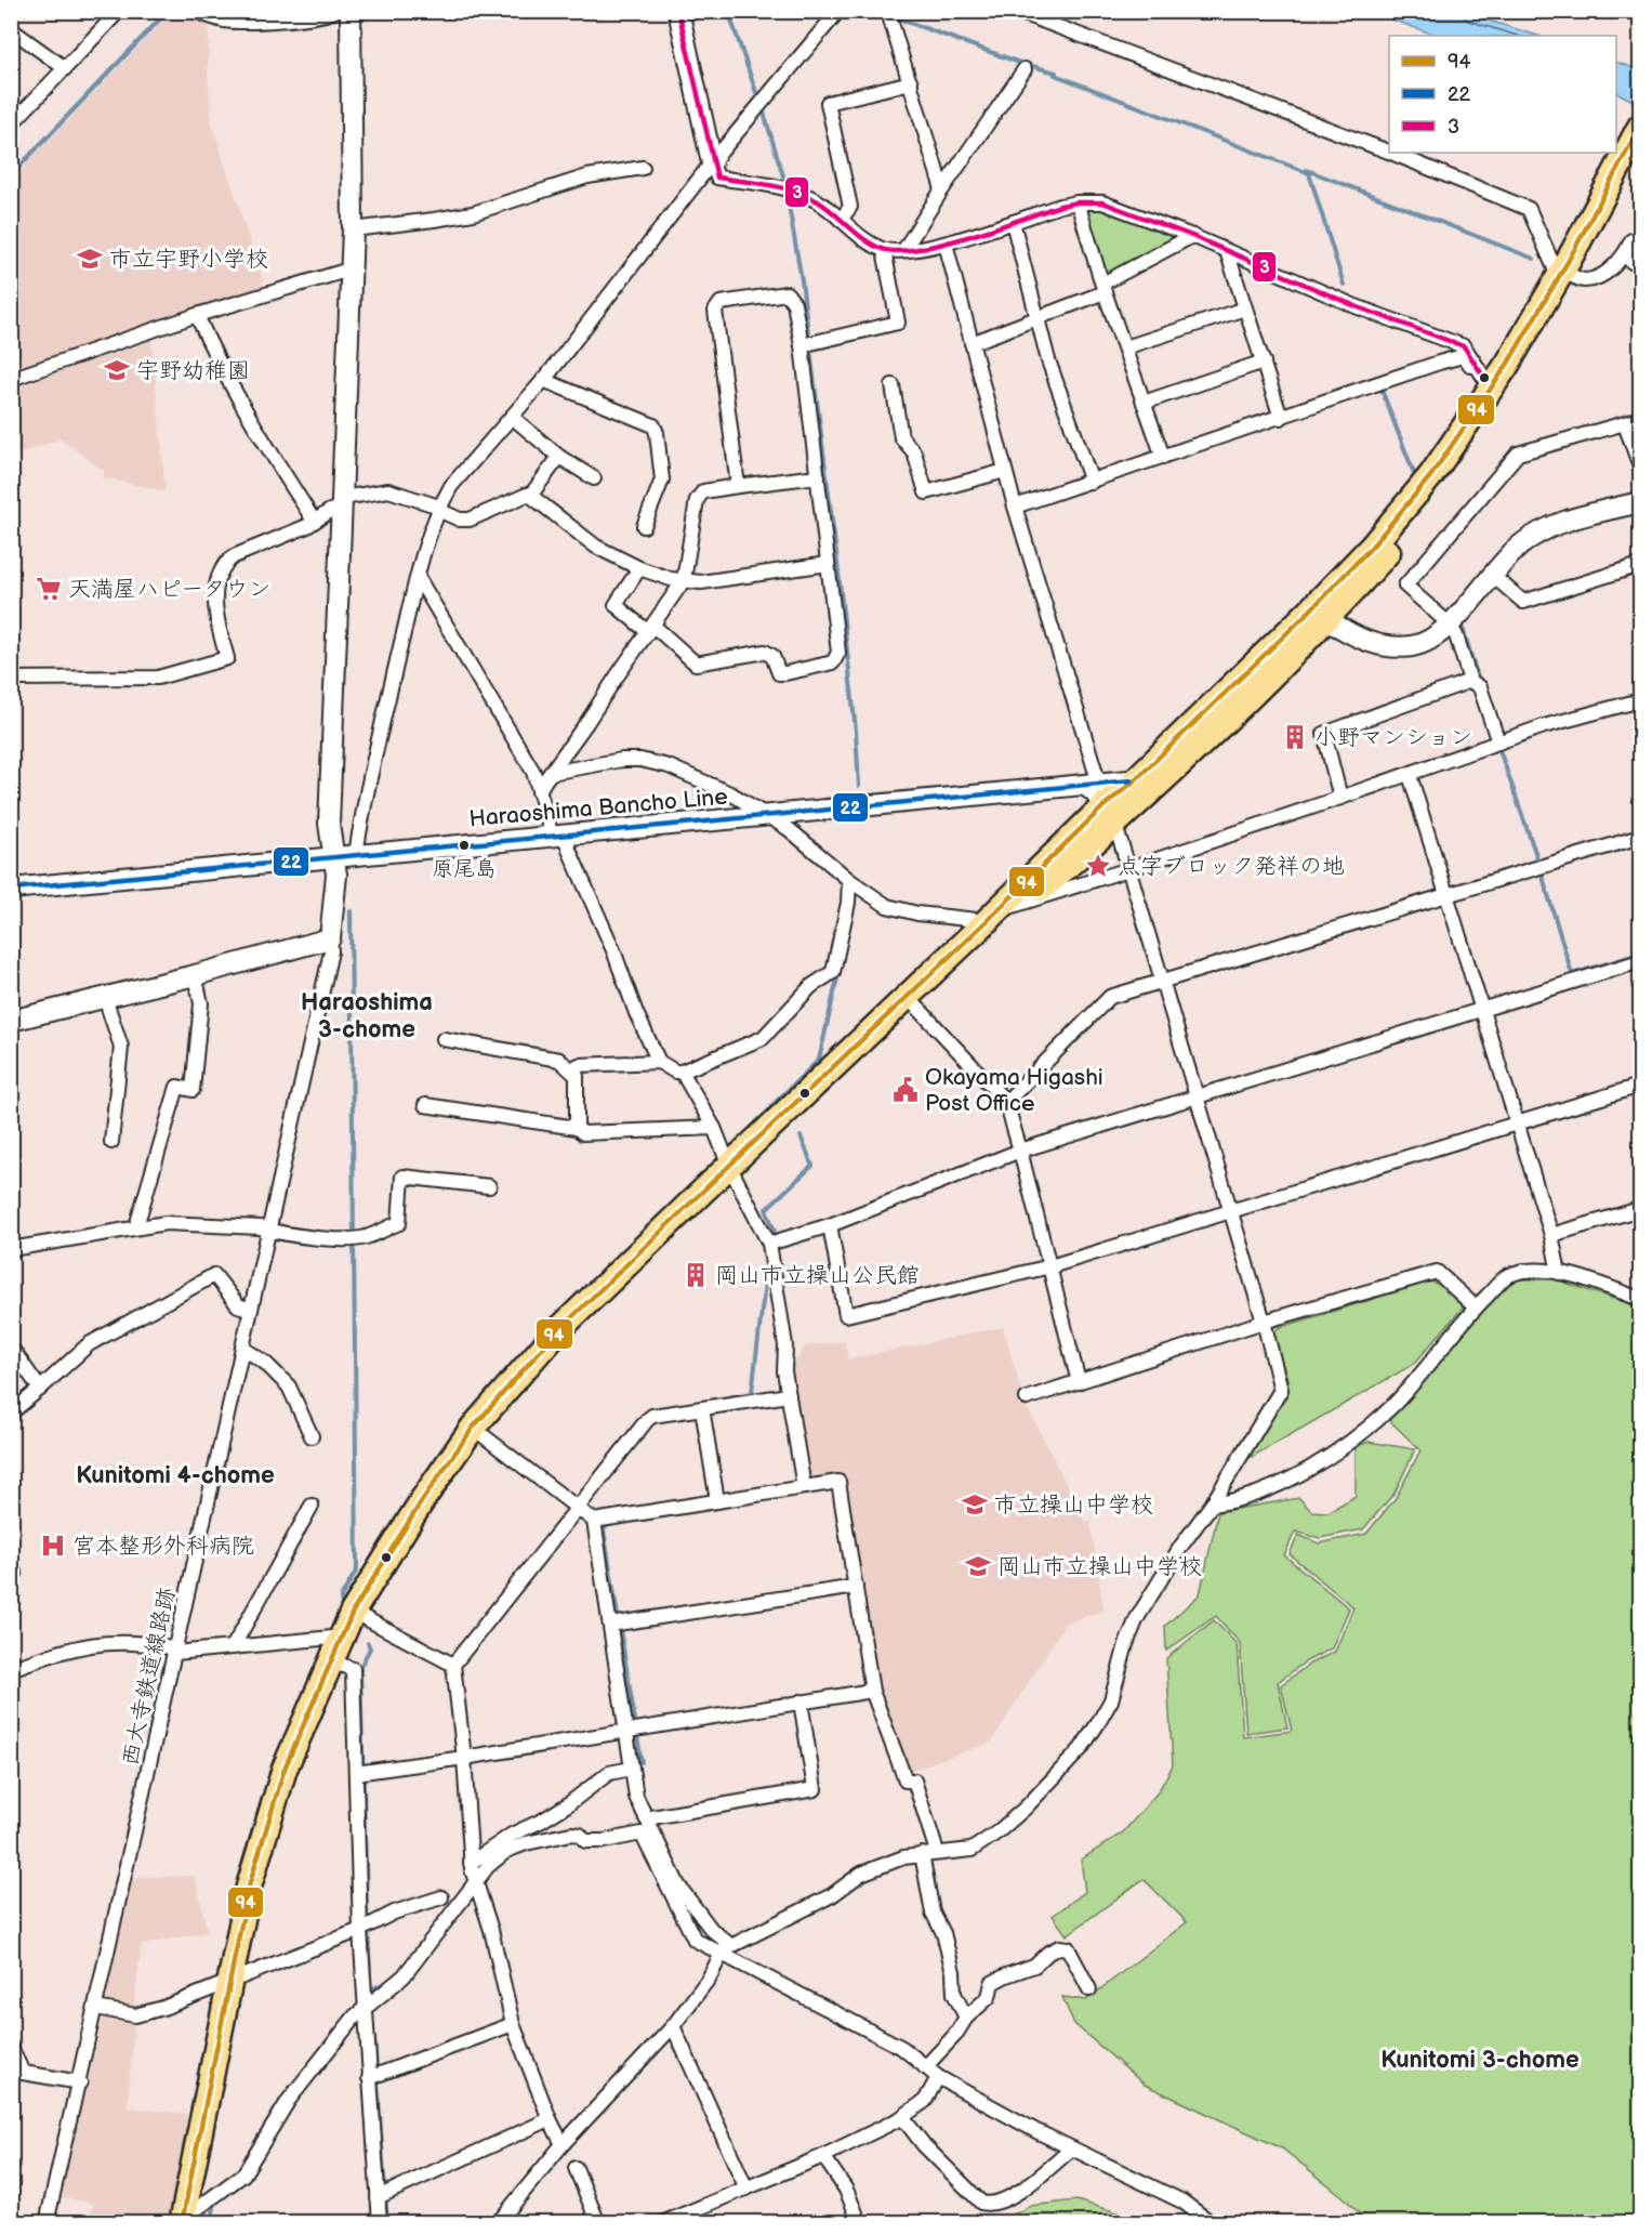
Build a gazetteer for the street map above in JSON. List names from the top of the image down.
{
  "streets": {
    "street": ["Haraoshima Bancho Line", "西大寺鉄道線路跡"]
  },
  "districts": ["Haraoshima 3-chome", "Kunitomi 4-chome", "Kunitomi 3-chome"],
  "places": {
    "school or university": [
      "市立宇野小学校",
      "宇野幼稚園",
      "市立操山中学校",
      "岡山市立操山中学校"
    ],
    "supermarket": ["天満屋ハピータウン"],
    "building": ["小野マンション", "岡山市立操山公民館"],
    "other": ["原尾島"],
    "place": ["点字ブロック発祥の地"],
    "public building": ["Okayama Higashi Post Office"],
    "hospital": ["宮本整形外科病院"]
  },
  "lines": ["transit line 3", "transit line 94", "transit line 22"],
  "legend": ["94", "22", "3"]
}
